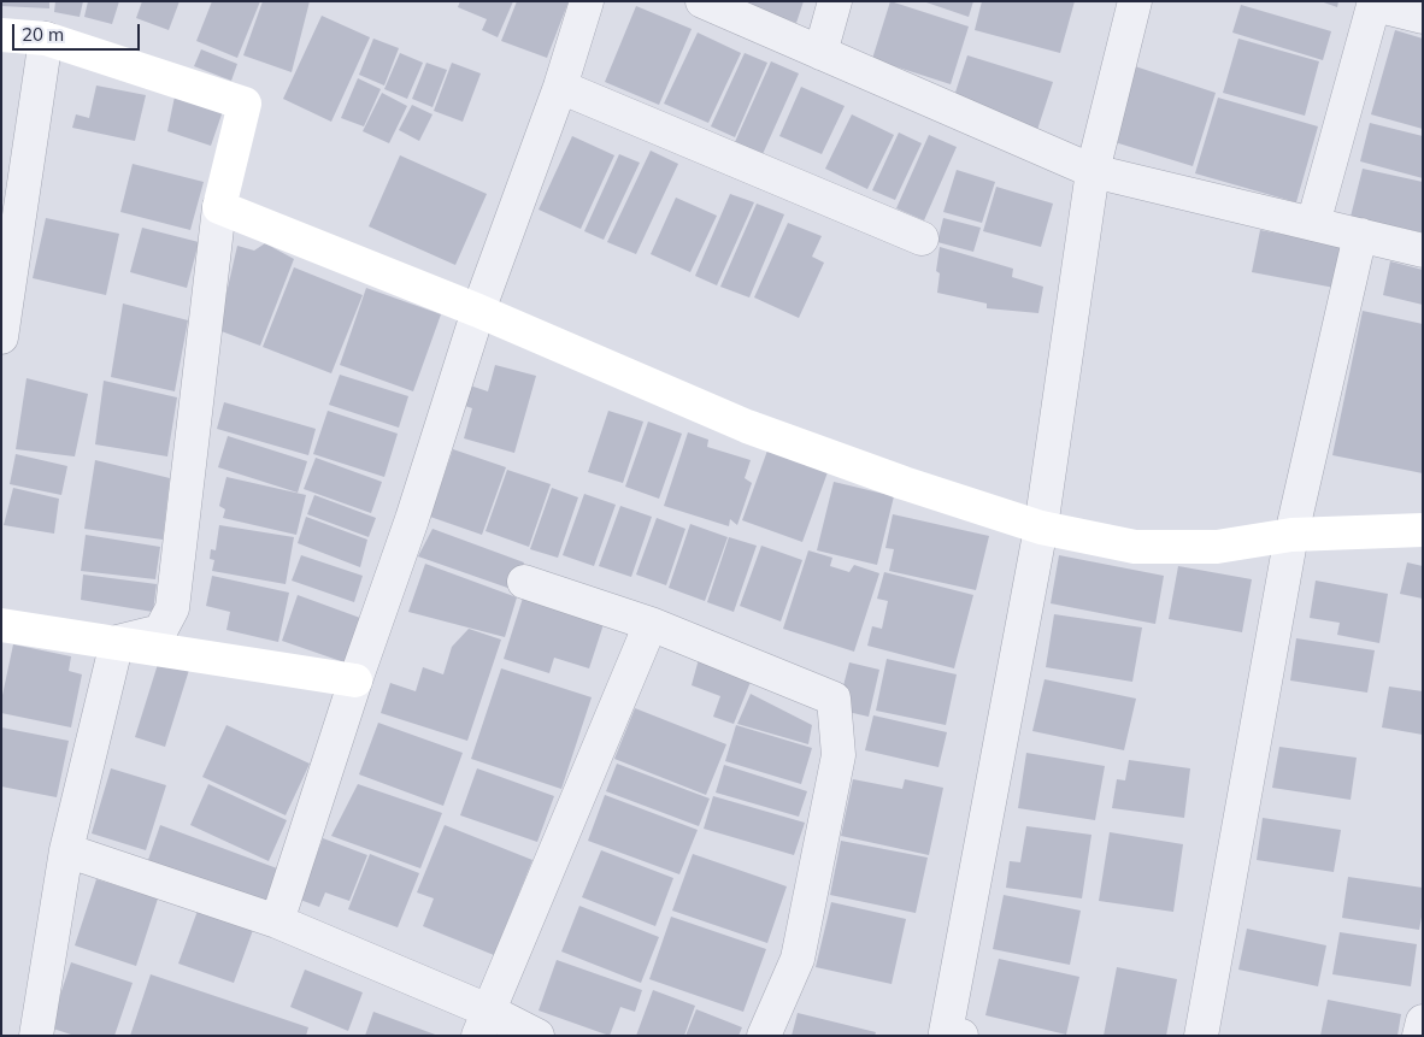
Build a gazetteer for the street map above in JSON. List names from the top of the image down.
{
  "scale_bar": "20 m"
}
